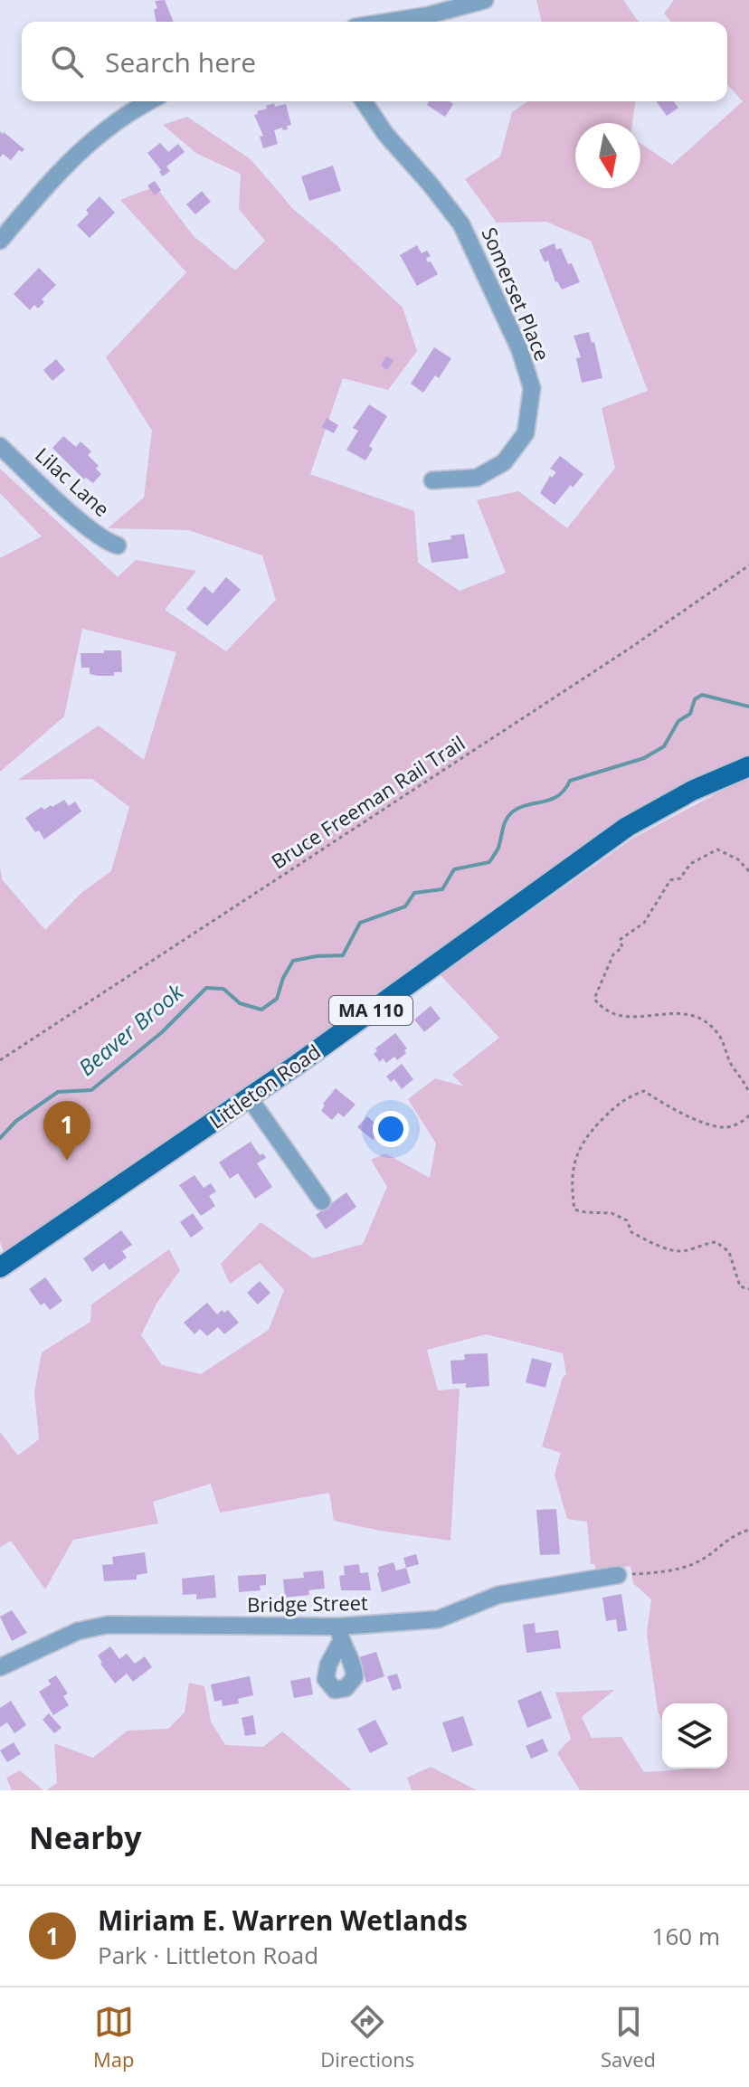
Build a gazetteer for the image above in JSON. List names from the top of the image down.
{
  "streets": {
    "main road": ["MA 110", "Littleton Road"],
    "street": ["Somerset Place", "Lilac Lane", "Bridge Street"],
    "path": ["Bruce Freeman Rail Trail"]
  },
  "water": ["Beaver Brook"],
  "north": "bottom",
  "page": {
    "search": "Search here",
    "pins": "1",
    "heading": "Nearby",
    "list": [
      {
        "mark": "1",
        "name": "Miriam E. Warren Wetlands",
        "note": "Park · Littleton Road",
        "value": "160 m"
      }
    ],
    "nav": ["Map", "Directions", "Saved"]
  }
}
